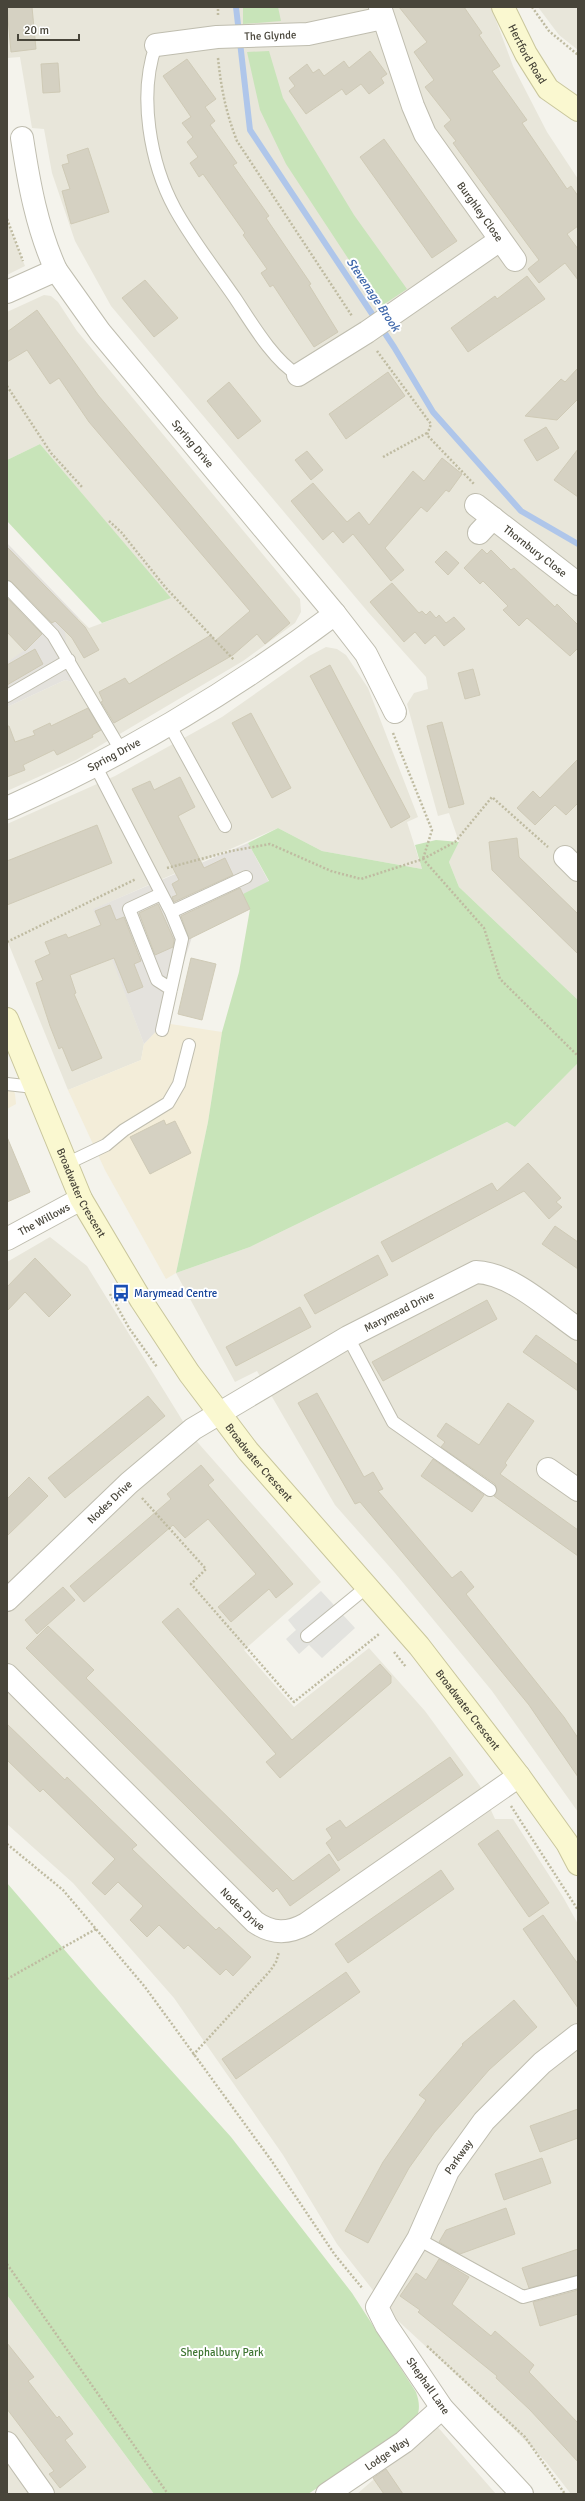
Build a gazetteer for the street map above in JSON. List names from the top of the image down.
{
  "streets": {
    "street": [
      "The Glynde",
      "Hertford Road",
      "Burghley Close",
      "Spring Drive",
      "Thornbury Close",
      "Broadwater Crescent",
      "The Willows",
      "Marymead Drive",
      "Nodes Drive",
      "Parkway",
      "Shephall Lane",
      "Lodge Way"
    ]
  },
  "crossings": [
    ["The Glynde", "Burghley Close"],
    ["Broadwater Crescent", "The Willows"],
    ["Broadwater Crescent", "Marymead Drive"],
    ["Broadwater Crescent", "Nodes Drive"],
    ["Marymead Drive", "Nodes Drive"],
    ["Parkway", "Shephall Lane"],
    ["Shephall Lane", "Lodge Way"]
  ],
  "water": ["Stevenage Brook"],
  "parks": ["Shephalbury Park"],
  "places": {
    "bus stop": ["Marymead Centre"]
  },
  "scale_bar": "20 m"
}
